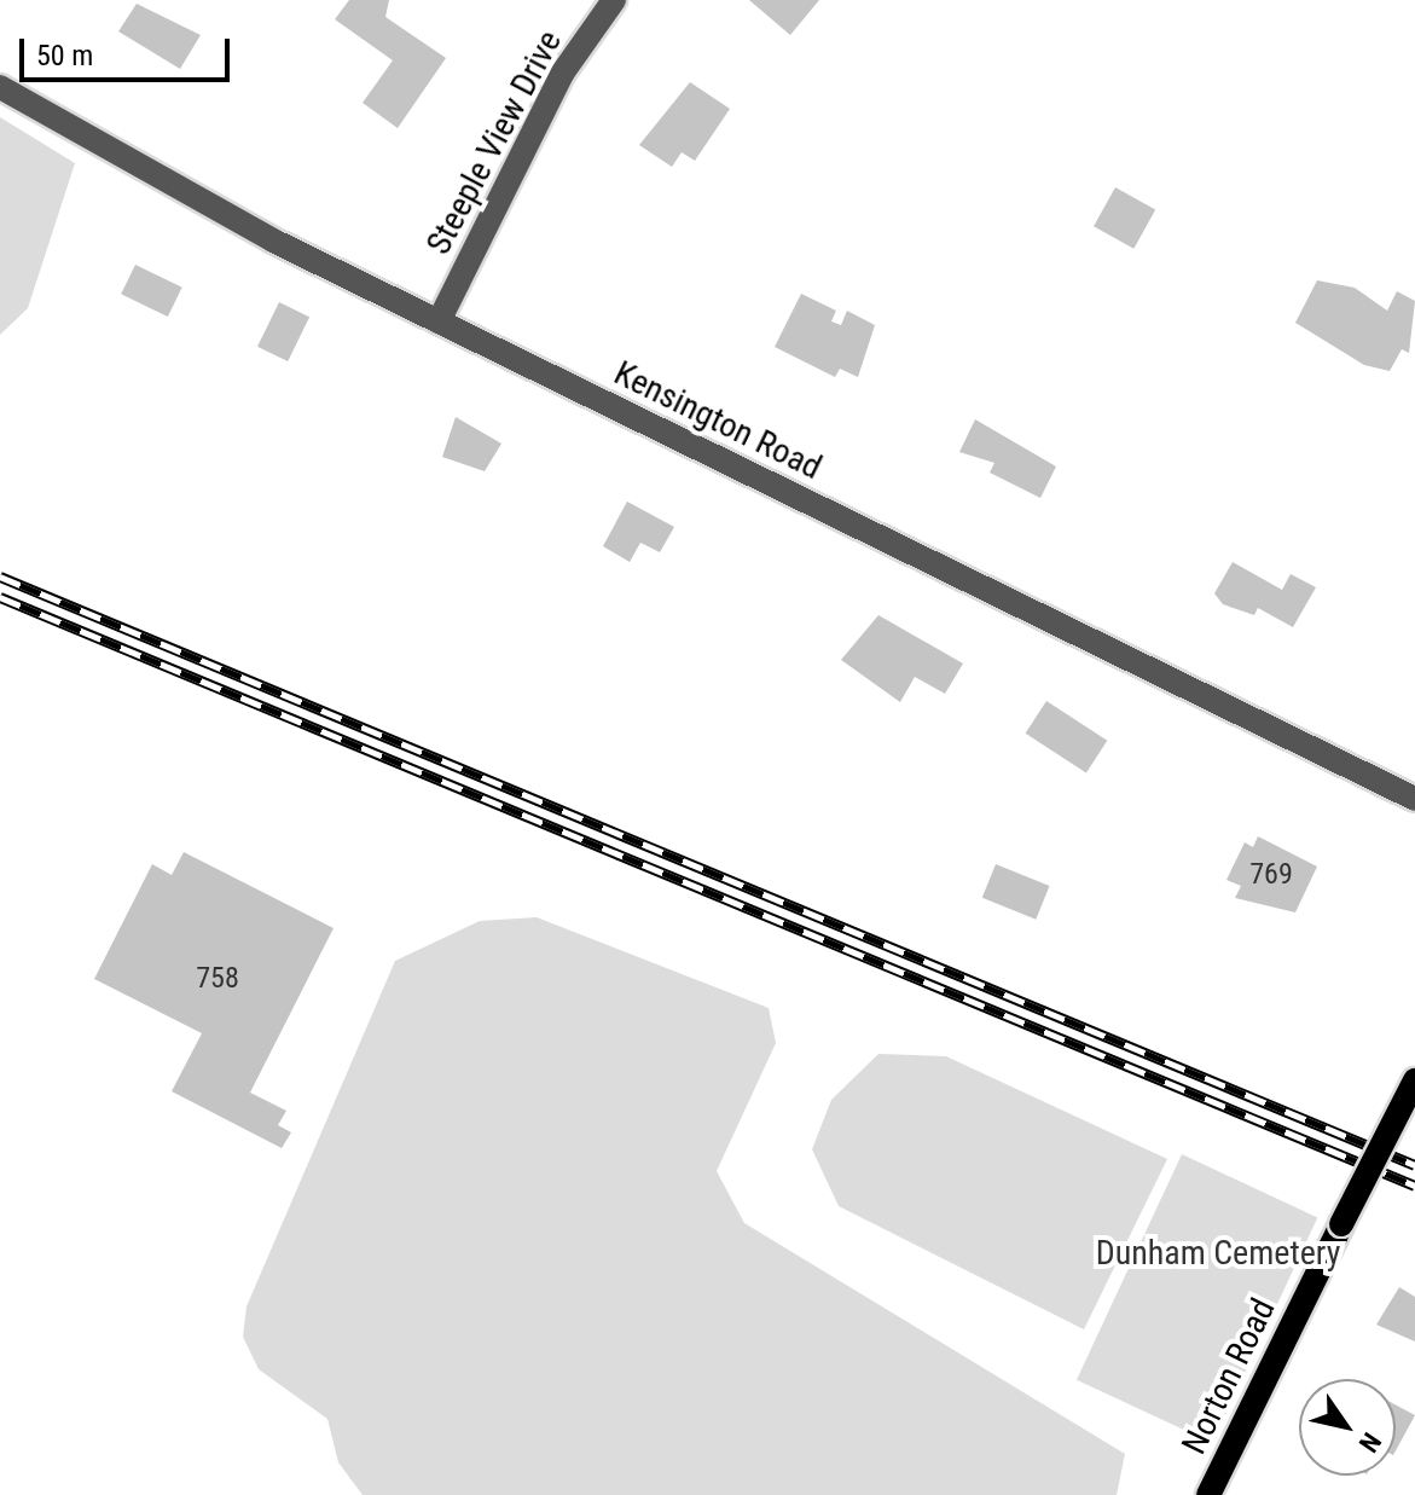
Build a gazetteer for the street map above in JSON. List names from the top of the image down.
{
  "streets": {
    "main road": ["Norton Road"],
    "street": ["Steeple View Drive", "Kensington Road"]
  },
  "crossings": [
    ["Steeple View Drive", "Kensington Road"]
  ],
  "parks": ["Dunham Cemetery"],
  "house_numbers": ["769", "758"],
  "scale_bar": "50 m",
  "north": "bottom right"
}
